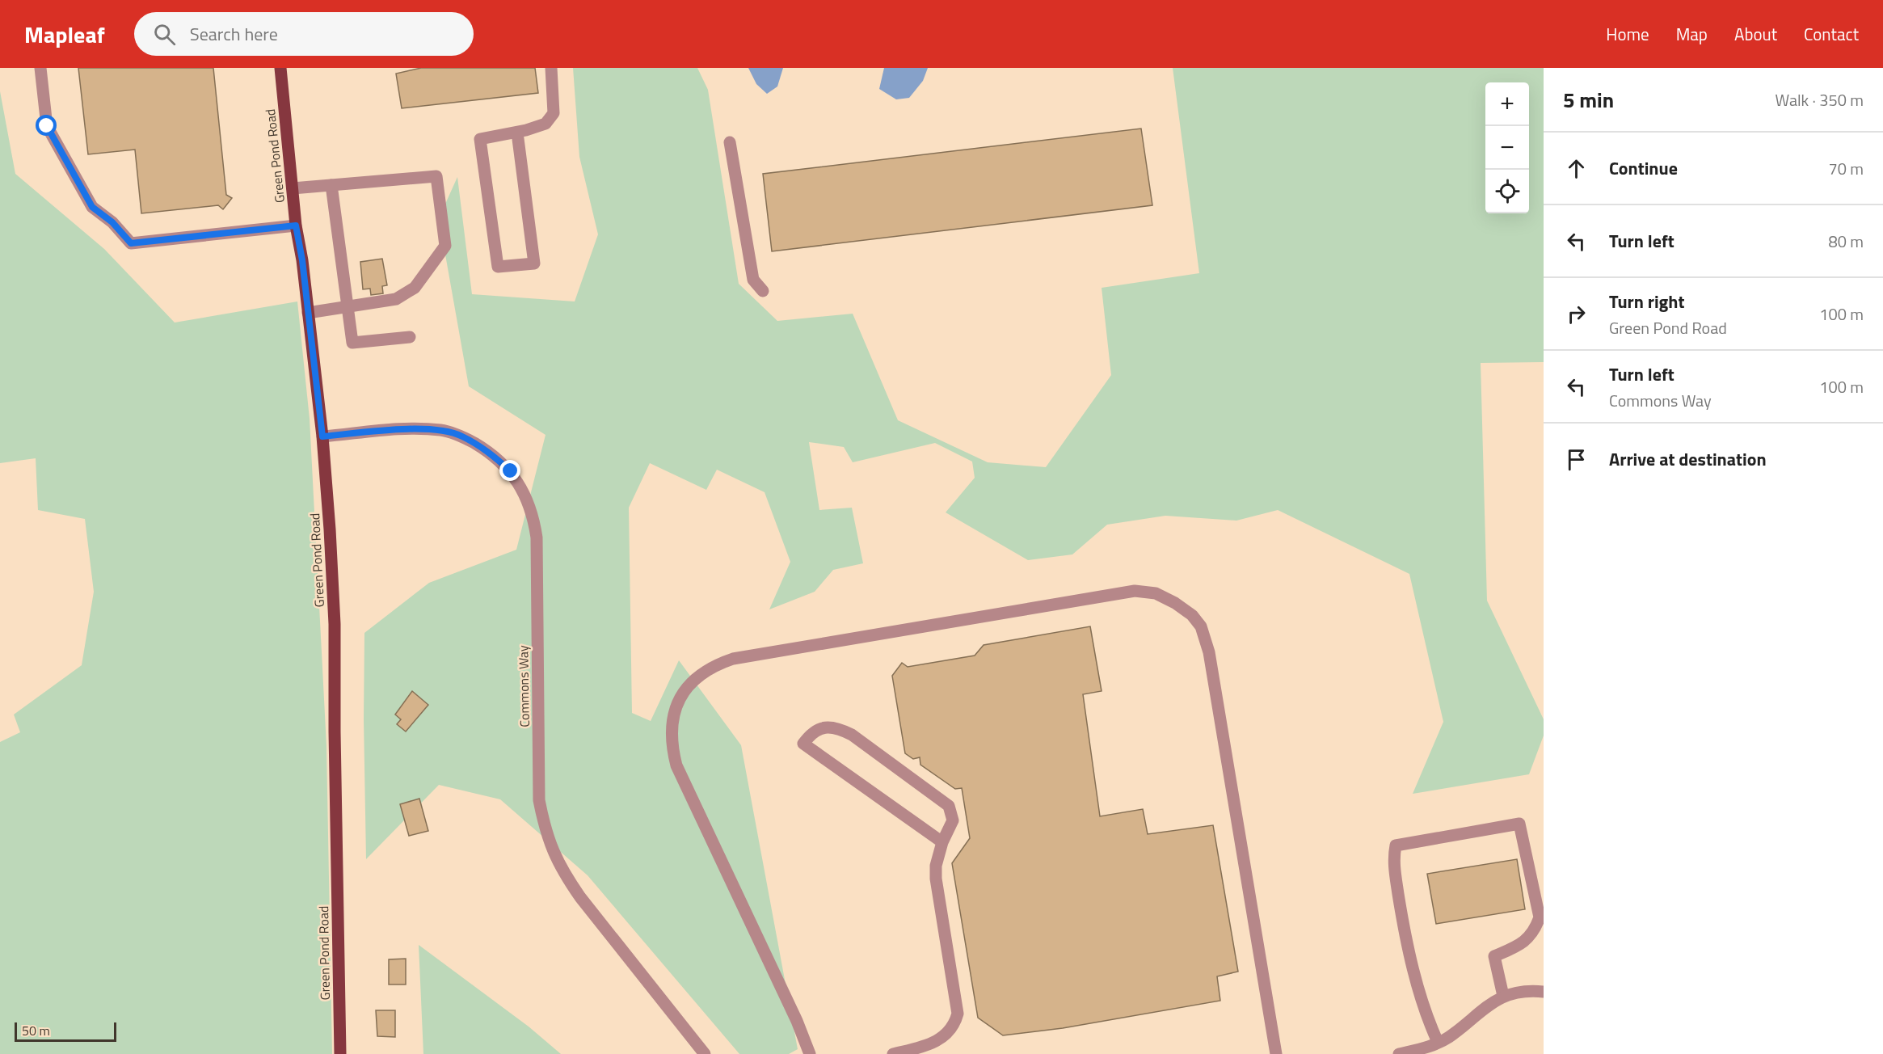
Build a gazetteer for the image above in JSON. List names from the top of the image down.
{
  "streets": {
    "main road": ["Green Pond Road"],
    "street": ["Commons Way"]
  },
  "crossings": [
    ["Green Pond Road", "Commons Way"]
  ],
  "scale_bar": "50 m",
  "page": {
    "header": "Mapleaf",
    "search": "Search here",
    "nav": [
      "Home",
      "Map",
      "About",
      "Contact"
    ],
    "heading": ["5 min", "Walk · 350 m"],
    "map_buttons": ["+", "−"],
    "list": [
      ["Continue", "70 m"],
      ["Turn left", "80 m"],
      ["Turn right", "Green Pond Road", "100 m"],
      ["Turn left", "Commons Way", "100 m"],
      "Arrive at destination"
    ],
    "scale": "50 m"
  }
}
